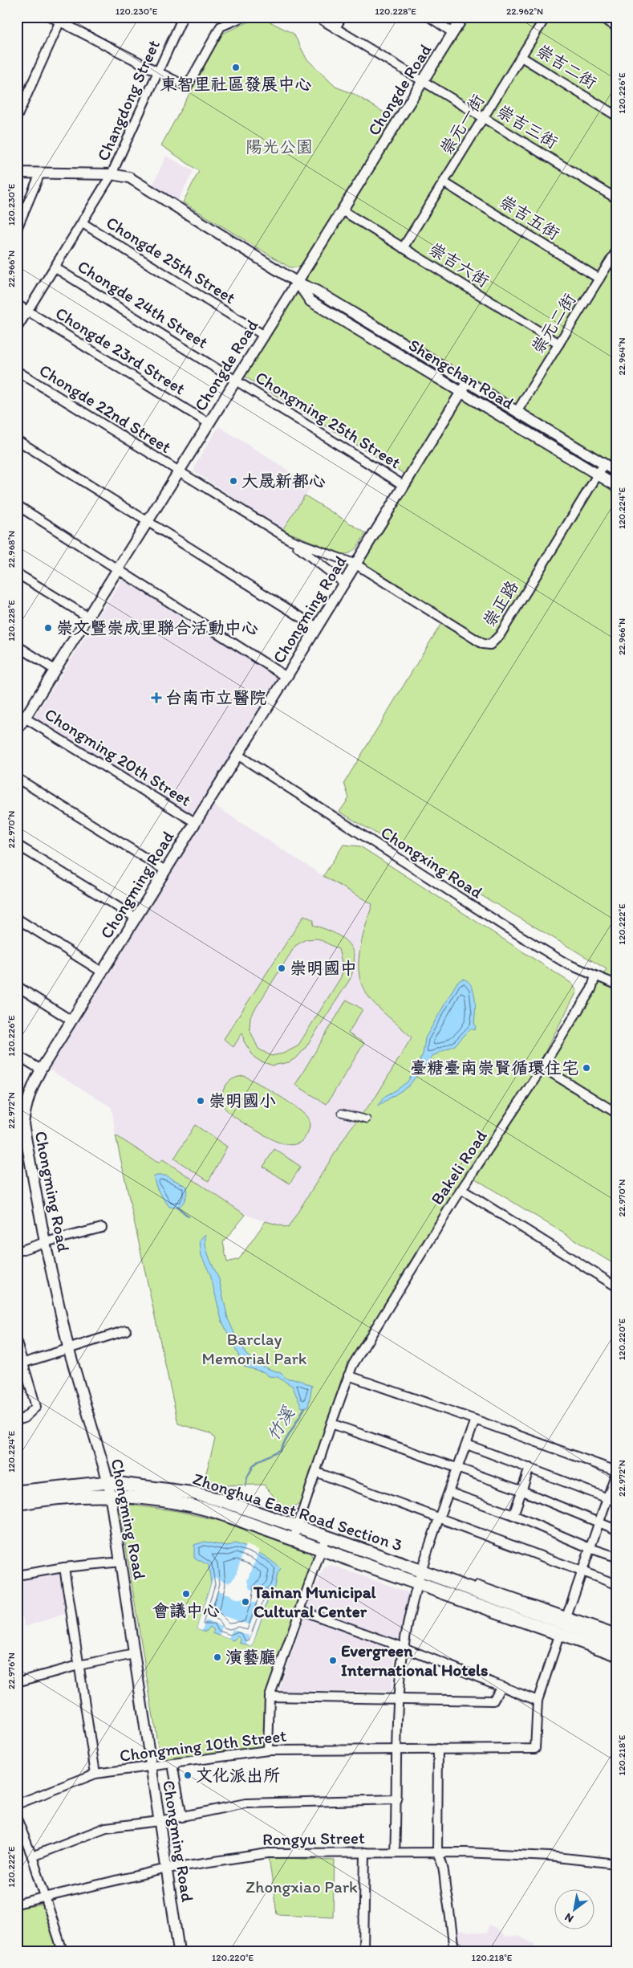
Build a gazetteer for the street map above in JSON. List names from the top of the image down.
{
  "streets": {
    "main road": ["Zhonghua East Road Section 3"],
    "street": [
      "崇吉二街",
      "Chongde Road",
      "Changdong Street",
      "崇元一街",
      "崇吉三街",
      "崇吉五街",
      "Chongde 25th Street",
      "崇吉六街",
      "Chongde 24th Street",
      "崇元二街",
      "Chongde 23rd Street",
      "Shengchan Road",
      "Chongde 22nd Street",
      "Chongming 25th Street",
      "崇正路",
      "Chongming Road",
      "Chongming 20th Street",
      "Chongxing Road",
      "Bakeli Road",
      "Chongming 10th Street",
      "Rongyu Street"
    ]
  },
  "crossings": [
    ["崇吉二街", "崇元一街"],
    ["Chongde Road", "崇吉三街"],
    ["Chongde Road", "Chongde 25th Street"],
    ["Chongde Road", "崇吉六街"],
    ["Chongde Road", "Chongde 24th Street"],
    ["Chongde Road", "Chongde 23rd Street"],
    ["Chongde Road", "Shengchan Road"],
    ["Chongde Road", "Chongde 22nd Street"],
    ["Chongde Road", "Chongming 25th Street"],
    ["Chongde Road", "Chongming 20th Street"],
    ["Changdong Street", "Chongde 25th Street"],
    ["Changdong Street", "Chongde 24th Street"],
    ["Changdong Street", "Chongde 23rd Street"],
    ["Changdong Street", "Shengchan Road"],
    ["崇元一街", "崇吉三街"],
    ["崇元一街", "崇吉五街"],
    ["崇元一街", "崇吉六街"],
    ["崇吉五街", "崇元二街"],
    ["崇吉六街", "崇元二街"],
    ["Chongde 24th Street", "Chongming 25th Street"],
    ["崇元二街", "Shengchan Road"],
    ["Shengchan Road", "崇正路"],
    ["Shengchan Road", "Chongming Road"],
    ["Chongming 25th Street", "Chongming Road"],
    ["崇正路", "Chongming Road"],
    ["Chongming Road", "Chongming 20th Street"],
    ["Chongming Road", "Chongxing Road"],
    ["Chongming Road", "Zhonghua East Road Section 3"],
    ["Chongming Road", "Chongming 10th Street"],
    ["Chongming Road", "Rongyu Street"],
    ["Chongxing Road", "Bakeli Road"],
    ["Bakeli Road", "Zhonghua East Road Section 3"]
  ],
  "water": ["竹溪"],
  "parks": ["陽光公園", "Barclay Memorial Park", "Zhongxiao Park"],
  "places": {
    "other": [
      "東智里社區發展中心",
      "大晟新都心",
      "崇文暨崇成里聯合活動中心",
      "崇明國中",
      "臺糖臺南崇賢循環住宅",
      "崇明國小",
      "會議中心",
      "Tainan Municipal Cultural Center",
      "演藝廳",
      "Evergreen International Hotels",
      "文化派出所"
    ],
    "health": ["台南市立醫院"]
  },
  "north": "bottom left",
  "coordinates": [
    "120.230°E",
    "120.228°E",
    "22.962°N",
    "120.226°E",
    "22.966°N",
    "22.964°N",
    "120.224°E",
    "22.968°N",
    "22.970°N",
    "120.222°E",
    "22.972°N",
    "120.220°E",
    "22.976°N",
    "120.218°E"
  ]
}
